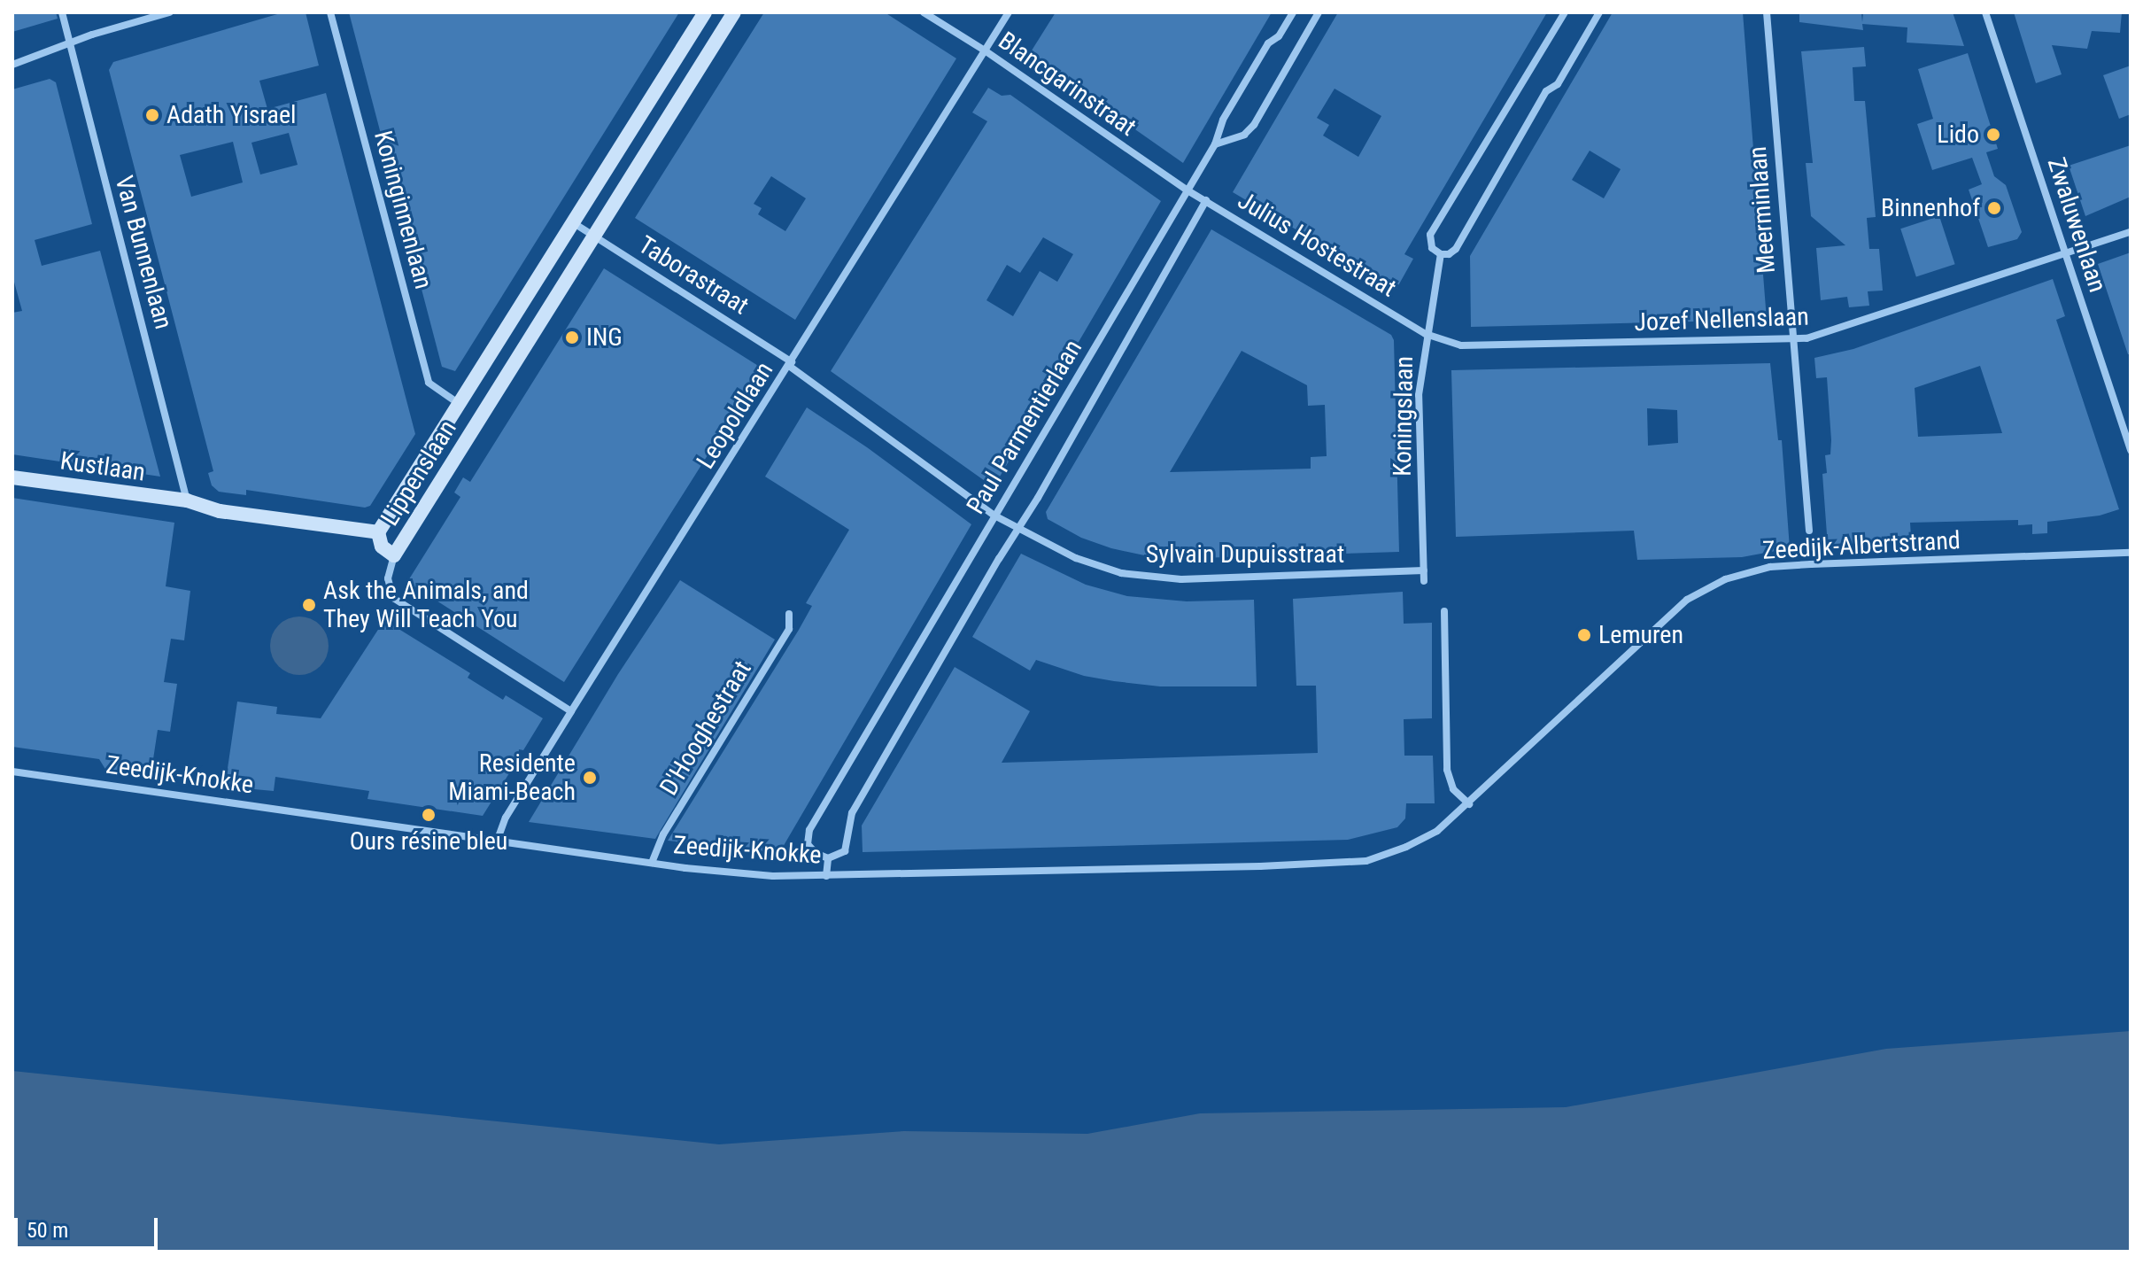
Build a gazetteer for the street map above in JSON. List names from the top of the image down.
{
  "streets": {
    "street": [
      "Blancgarinstraat",
      "Koninginnenlaan",
      "Meerminlaan",
      "Zwaluwenlaan",
      "Julius Hostestraat",
      "Van Bunnenlaan",
      "Taborastraat",
      "Jozef Nellenslaan",
      "Leopoldlaan",
      "Koningslaan",
      "Paul Parmentierlaan",
      "Kustlaan",
      "Lippenslaan",
      "Zeedijk-Albertstrand",
      "Sylvain Dupuisstraat",
      "D'Hooghestraat",
      "Zeedijk-Knokke"
    ]
  },
  "crossings": [
    ["Blancgarinstraat", "Julius Hostestraat"],
    ["Blancgarinstraat", "Leopoldlaan"],
    ["Blancgarinstraat", "Paul Parmentierlaan"],
    ["Koninginnenlaan", "Lippenslaan"],
    ["Meerminlaan", "Jozef Nellenslaan"],
    ["Zwaluwenlaan", "Jozef Nellenslaan"],
    ["Julius Hostestraat", "Jozef Nellenslaan"],
    ["Julius Hostestraat", "Koningslaan"],
    ["Julius Hostestraat", "Paul Parmentierlaan"],
    ["Van Bunnenlaan", "Kustlaan"],
    ["Taborastraat", "Leopoldlaan"],
    ["Taborastraat", "Lippenslaan"],
    ["Taborastraat", "Sylvain Dupuisstraat"],
    ["Jozef Nellenslaan", "Koningslaan"],
    ["Leopoldlaan", "Sylvain Dupuisstraat"],
    ["Leopoldlaan", "Zeedijk-Knokke"],
    ["Koningslaan", "Sylvain Dupuisstraat"],
    ["Paul Parmentierlaan", "Sylvain Dupuisstraat"],
    ["Kustlaan", "Lippenslaan"],
    ["Zeedijk-Albertstrand", "Zeedijk-Knokke"],
    ["D'Hooghestraat", "Zeedijk-Knokke"]
  ],
  "places": [
    "Adath Yisrael",
    "Lido",
    "Binnenhof",
    "ING",
    "Ask the Animals, and They Will Teach You",
    "Lemuren",
    "Residente Miami-Beach",
    "Ours résine bleu"
  ],
  "scale_bar": "50 m"
}
